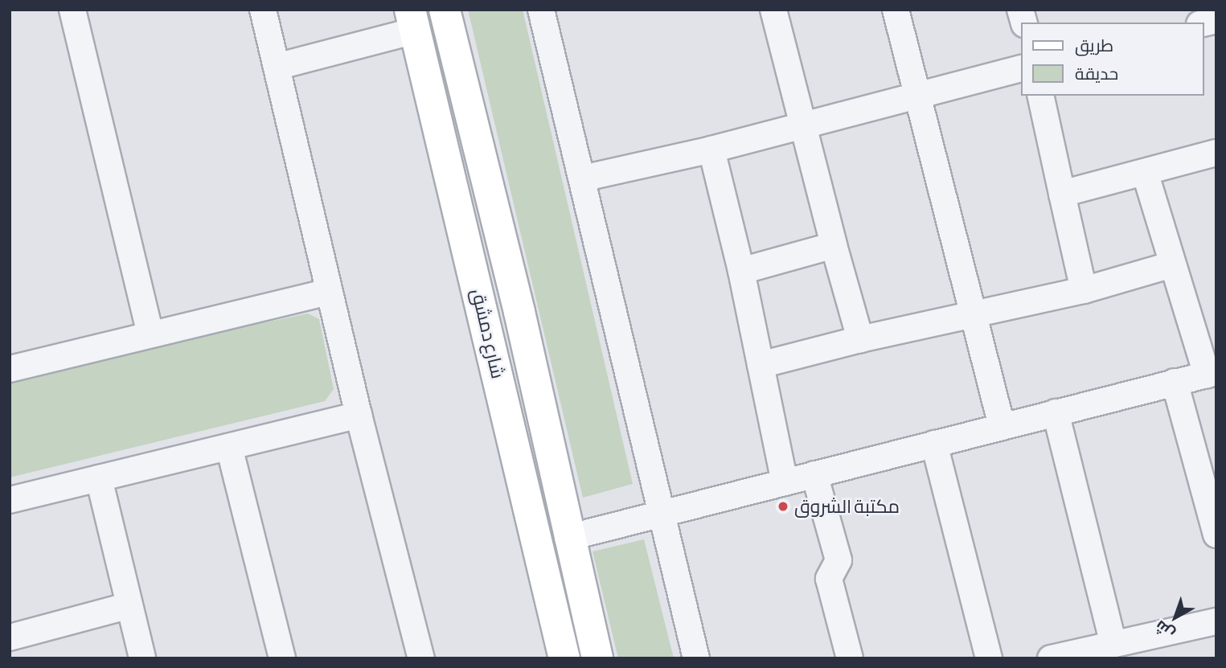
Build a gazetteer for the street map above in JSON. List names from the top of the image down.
{
  "streets": {
    "main road": ["شارع دمشق"]
  },
  "places": ["مكتبة الشروق"],
  "legend": ["طريق", "حديقة"],
  "north": "bottom left"
}
